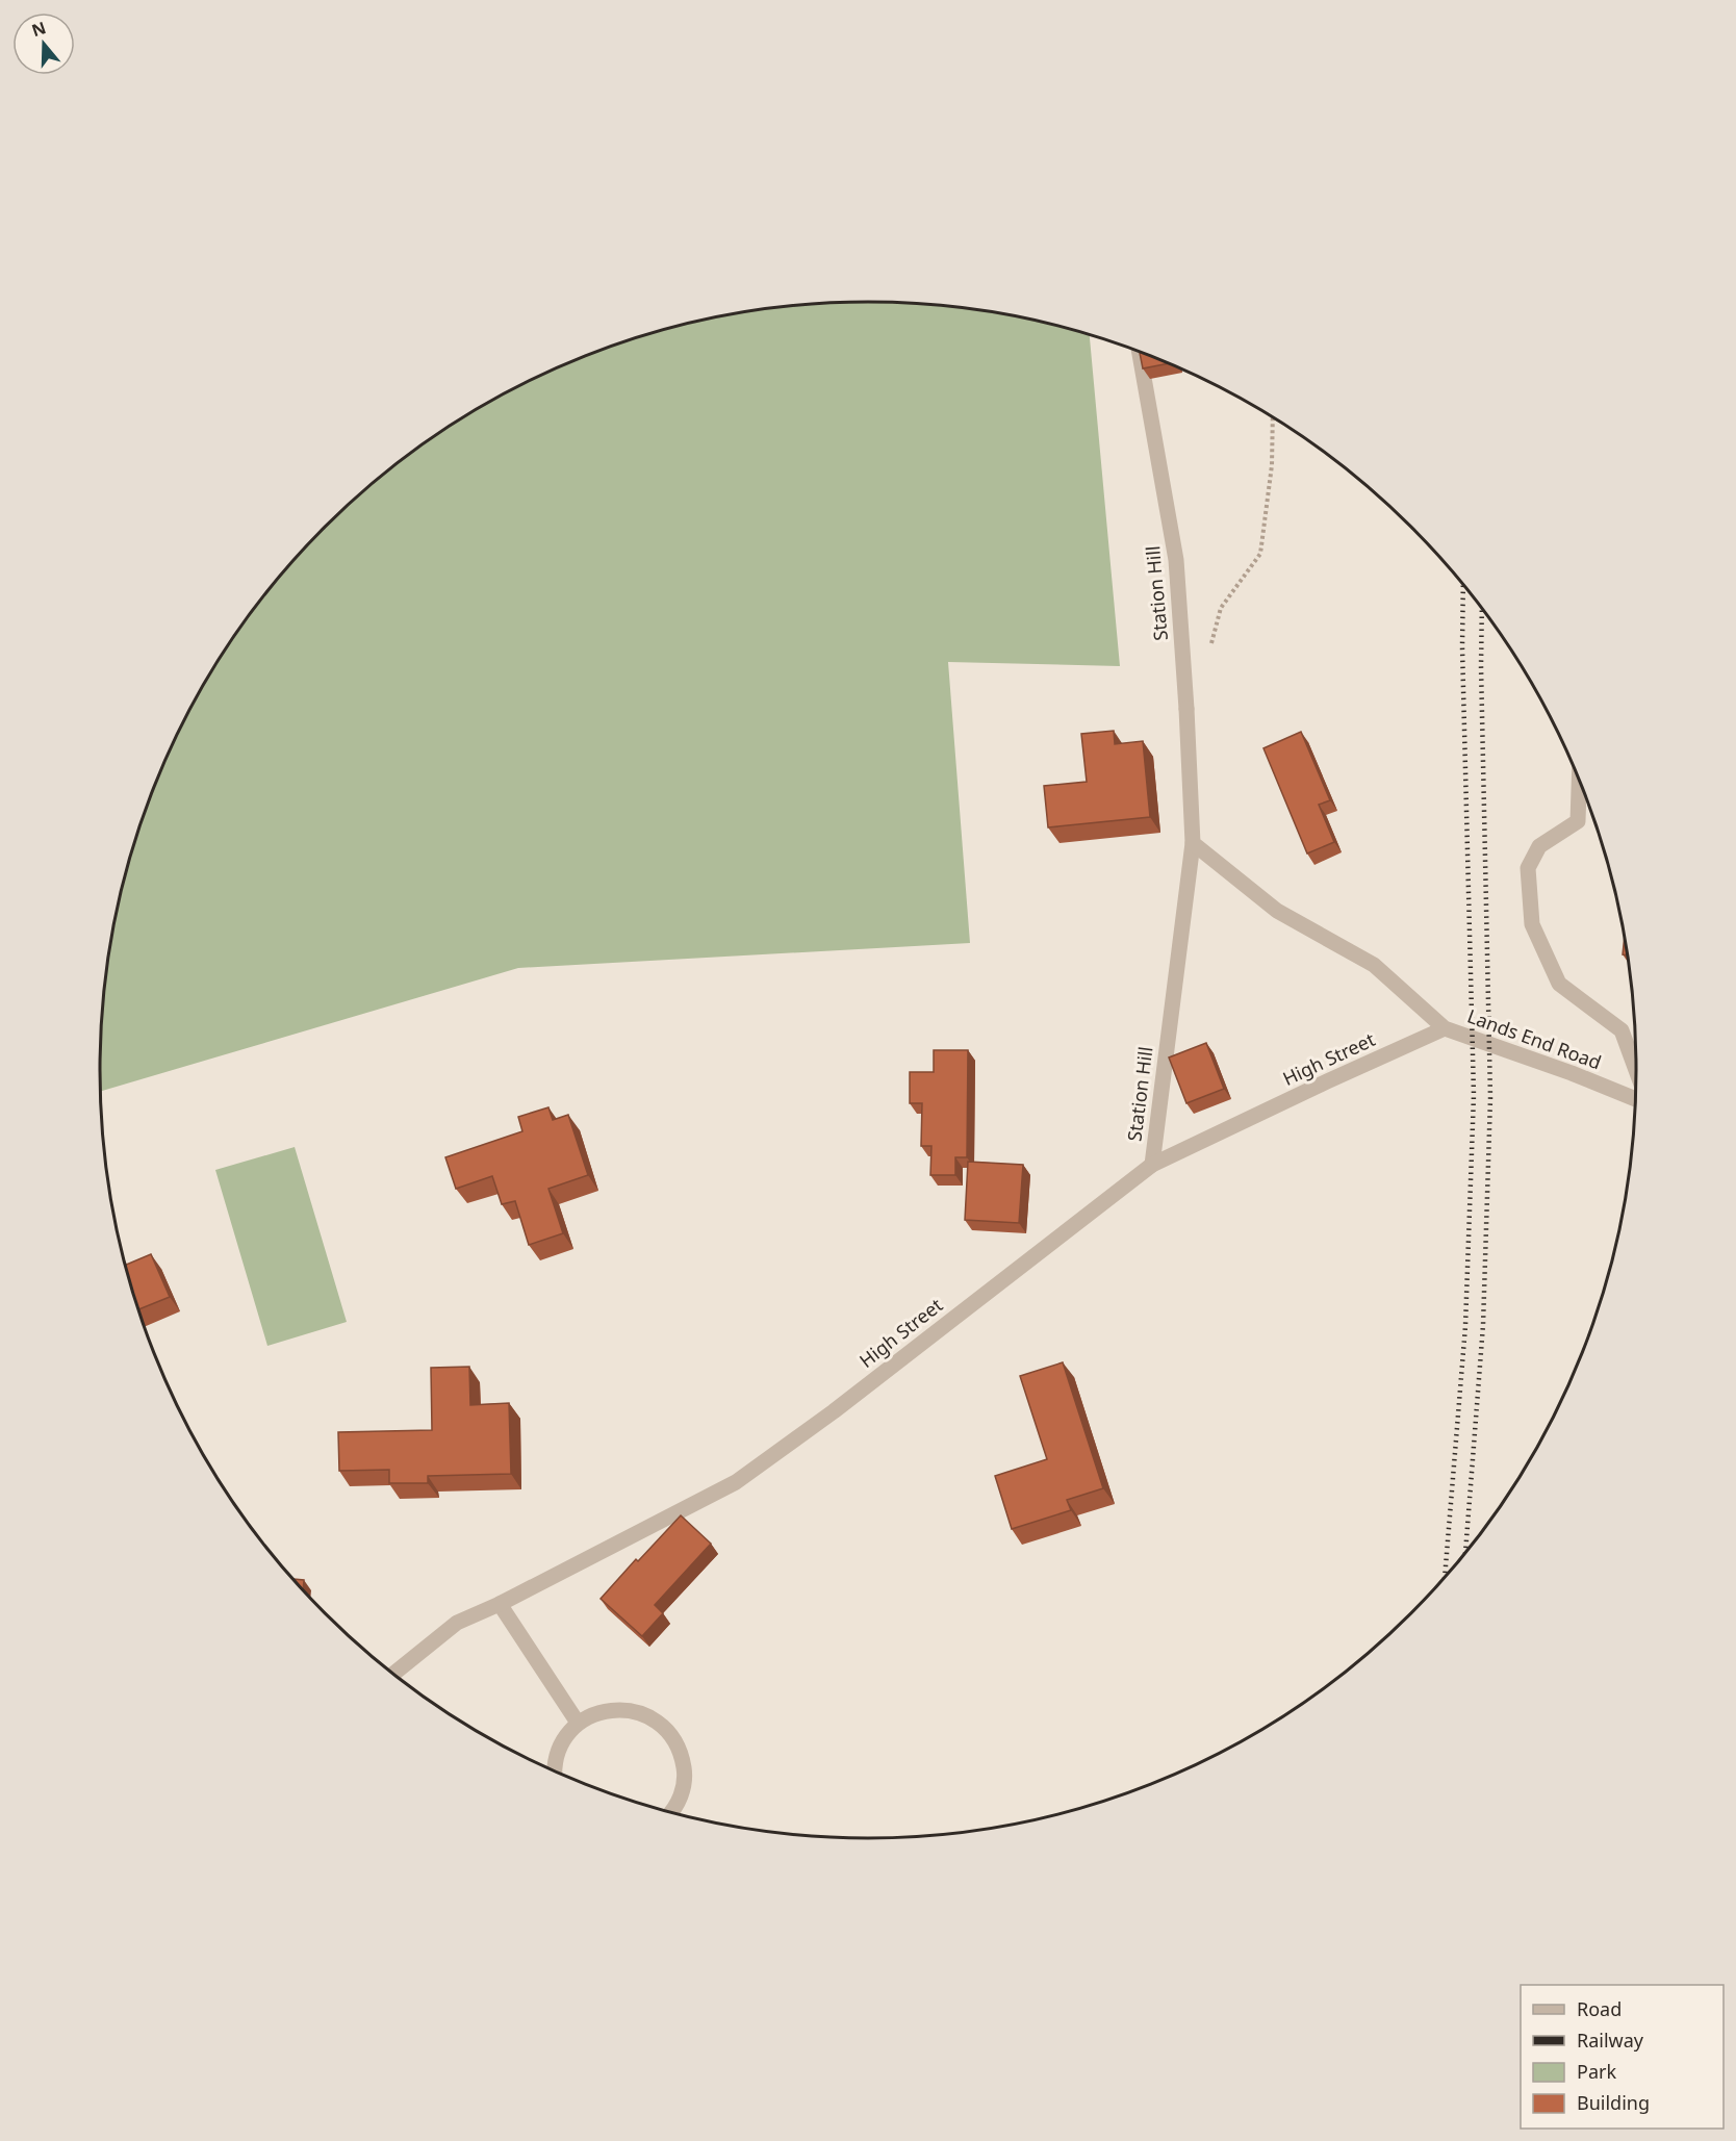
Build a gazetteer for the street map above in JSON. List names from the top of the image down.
{
  "streets": {
    "street": ["Station Hill", "Lands End Road", "High Street"]
  },
  "crossings": [
    ["Station Hill", "High Street"],
    ["Lands End Road", "High Street"]
  ],
  "legend": [
    "Road",
    "Railway",
    "Park",
    "Building"
  ],
  "north": "top"
}
